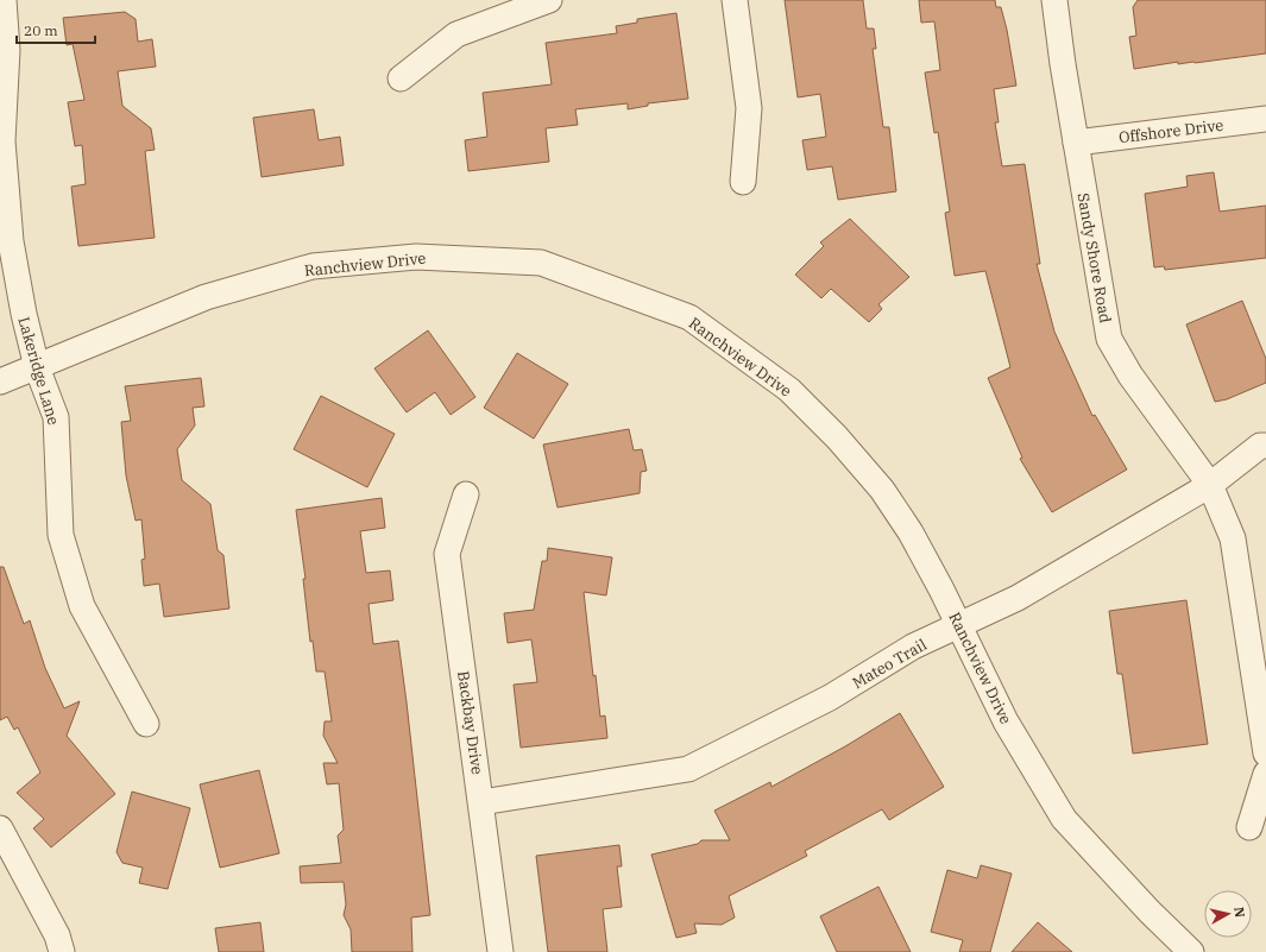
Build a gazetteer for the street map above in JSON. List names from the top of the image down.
{
  "streets": {
    "street": [
      "Offshore Drive",
      "Sandy Shore Road",
      "Ranchview Drive",
      "Lakeridge Lane",
      "Mateo Trail",
      "Backbay Drive"
    ]
  },
  "crossings": [
    ["Offshore Drive", "Sandy Shore Road"],
    ["Sandy Shore Road", "Mateo Trail"],
    ["Ranchview Drive", "Lakeridge Lane"],
    ["Ranchview Drive", "Mateo Trail"],
    ["Mateo Trail", "Backbay Drive"]
  ],
  "scale_bar": "20 m",
  "north": "right"
}
